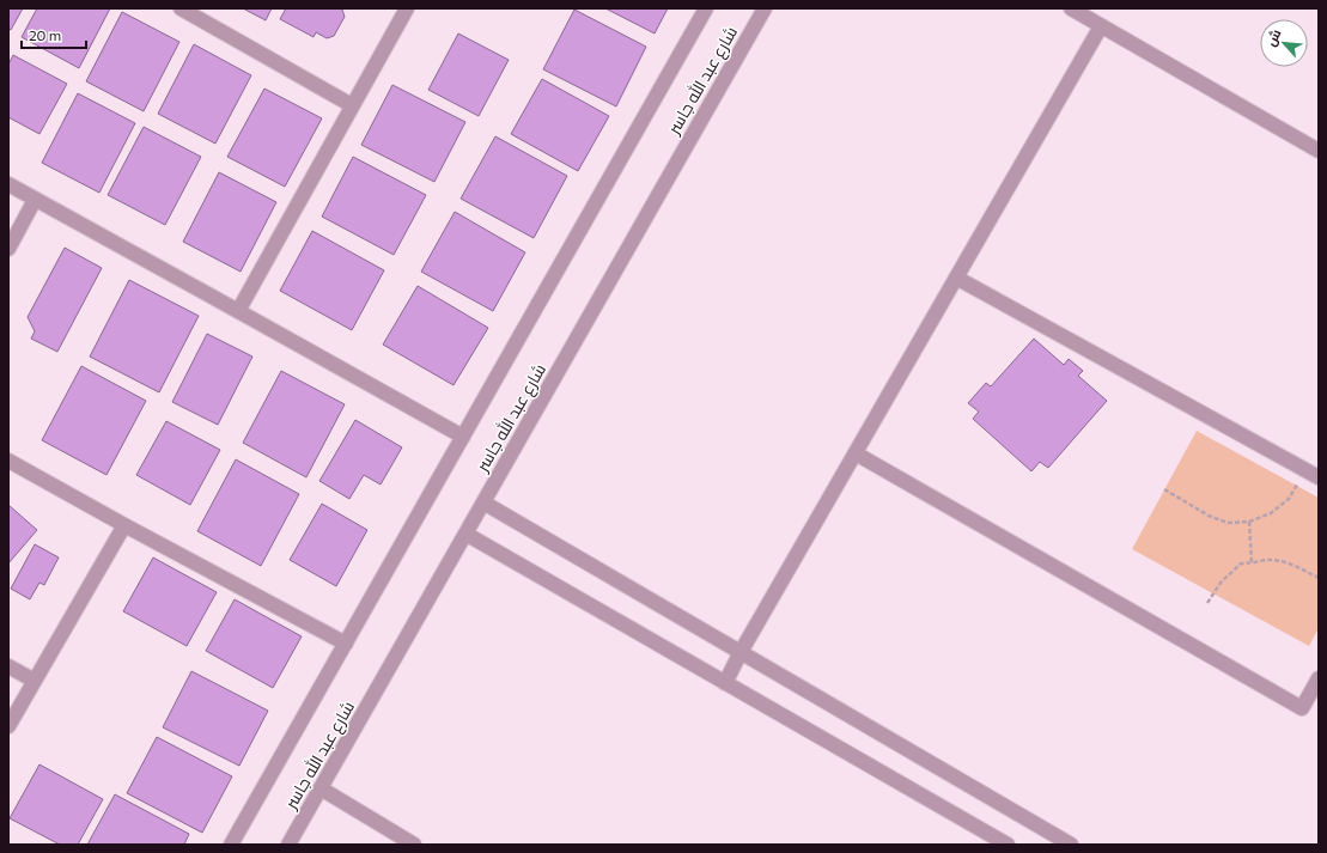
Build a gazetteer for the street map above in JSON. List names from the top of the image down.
{
  "streets": {
    "street": ["شارع عبد الله جاسر"]
  },
  "scale_bar": "20 m",
  "north": "top left"
}
